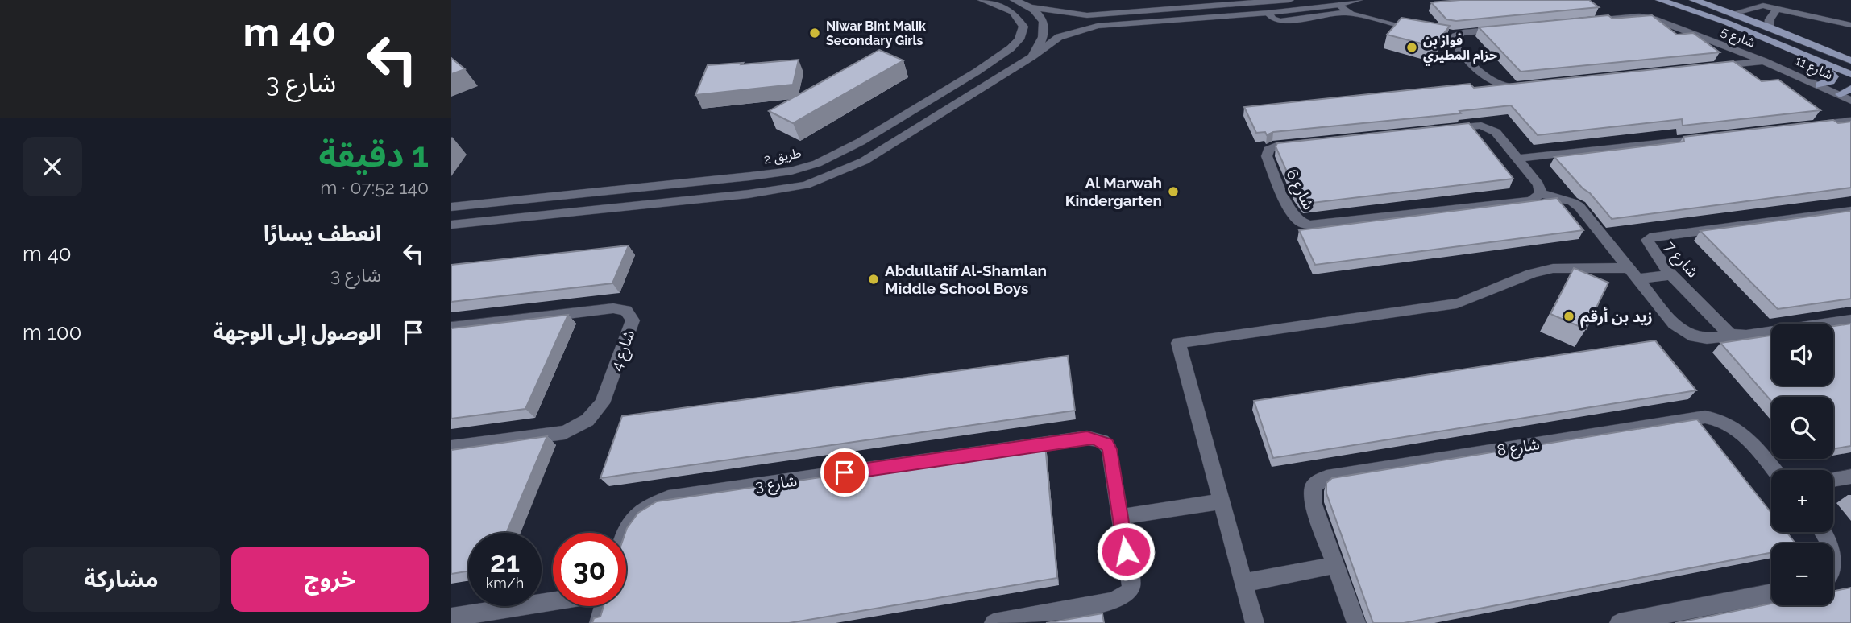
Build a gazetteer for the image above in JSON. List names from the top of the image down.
{
  "streets": {
    "street": [
      "شارع 5",
      "شارع 11",
      "طريق 2",
      "شارع 6",
      "شارع 7",
      "شارع 4",
      "شارع 8",
      "شارع 3"
    ]
  },
  "crossings": [
    ["شارع 5", "شارع 11"]
  ],
  "places": [
    "Niwar Bint Malik Secondary Girls",
    "فواز بن حزام المطيري",
    "Al Marwah Kindergarten",
    "Abdullatif Al-Shamlan Middle School Boys",
    "زيد بن أرقم"
  ],
  "page": {
    "turn": ["40 m", "شارع 3"],
    "heading": ["1 دقيقة", "140 m · 07:52"],
    "list": [
      {
        "name": "انعطف يسارًا",
        "note": "شارع 3",
        "value": "40 m"
      },
      {
        "name": "الوصول إلى الوجهة",
        "value": "100 m"
      }
    ],
    "map_buttons": ["+", "−"],
    "speed": "21 km/h",
    "limit": "30",
    "buttons": ["خروج", "مشاركة"]
  }
}
